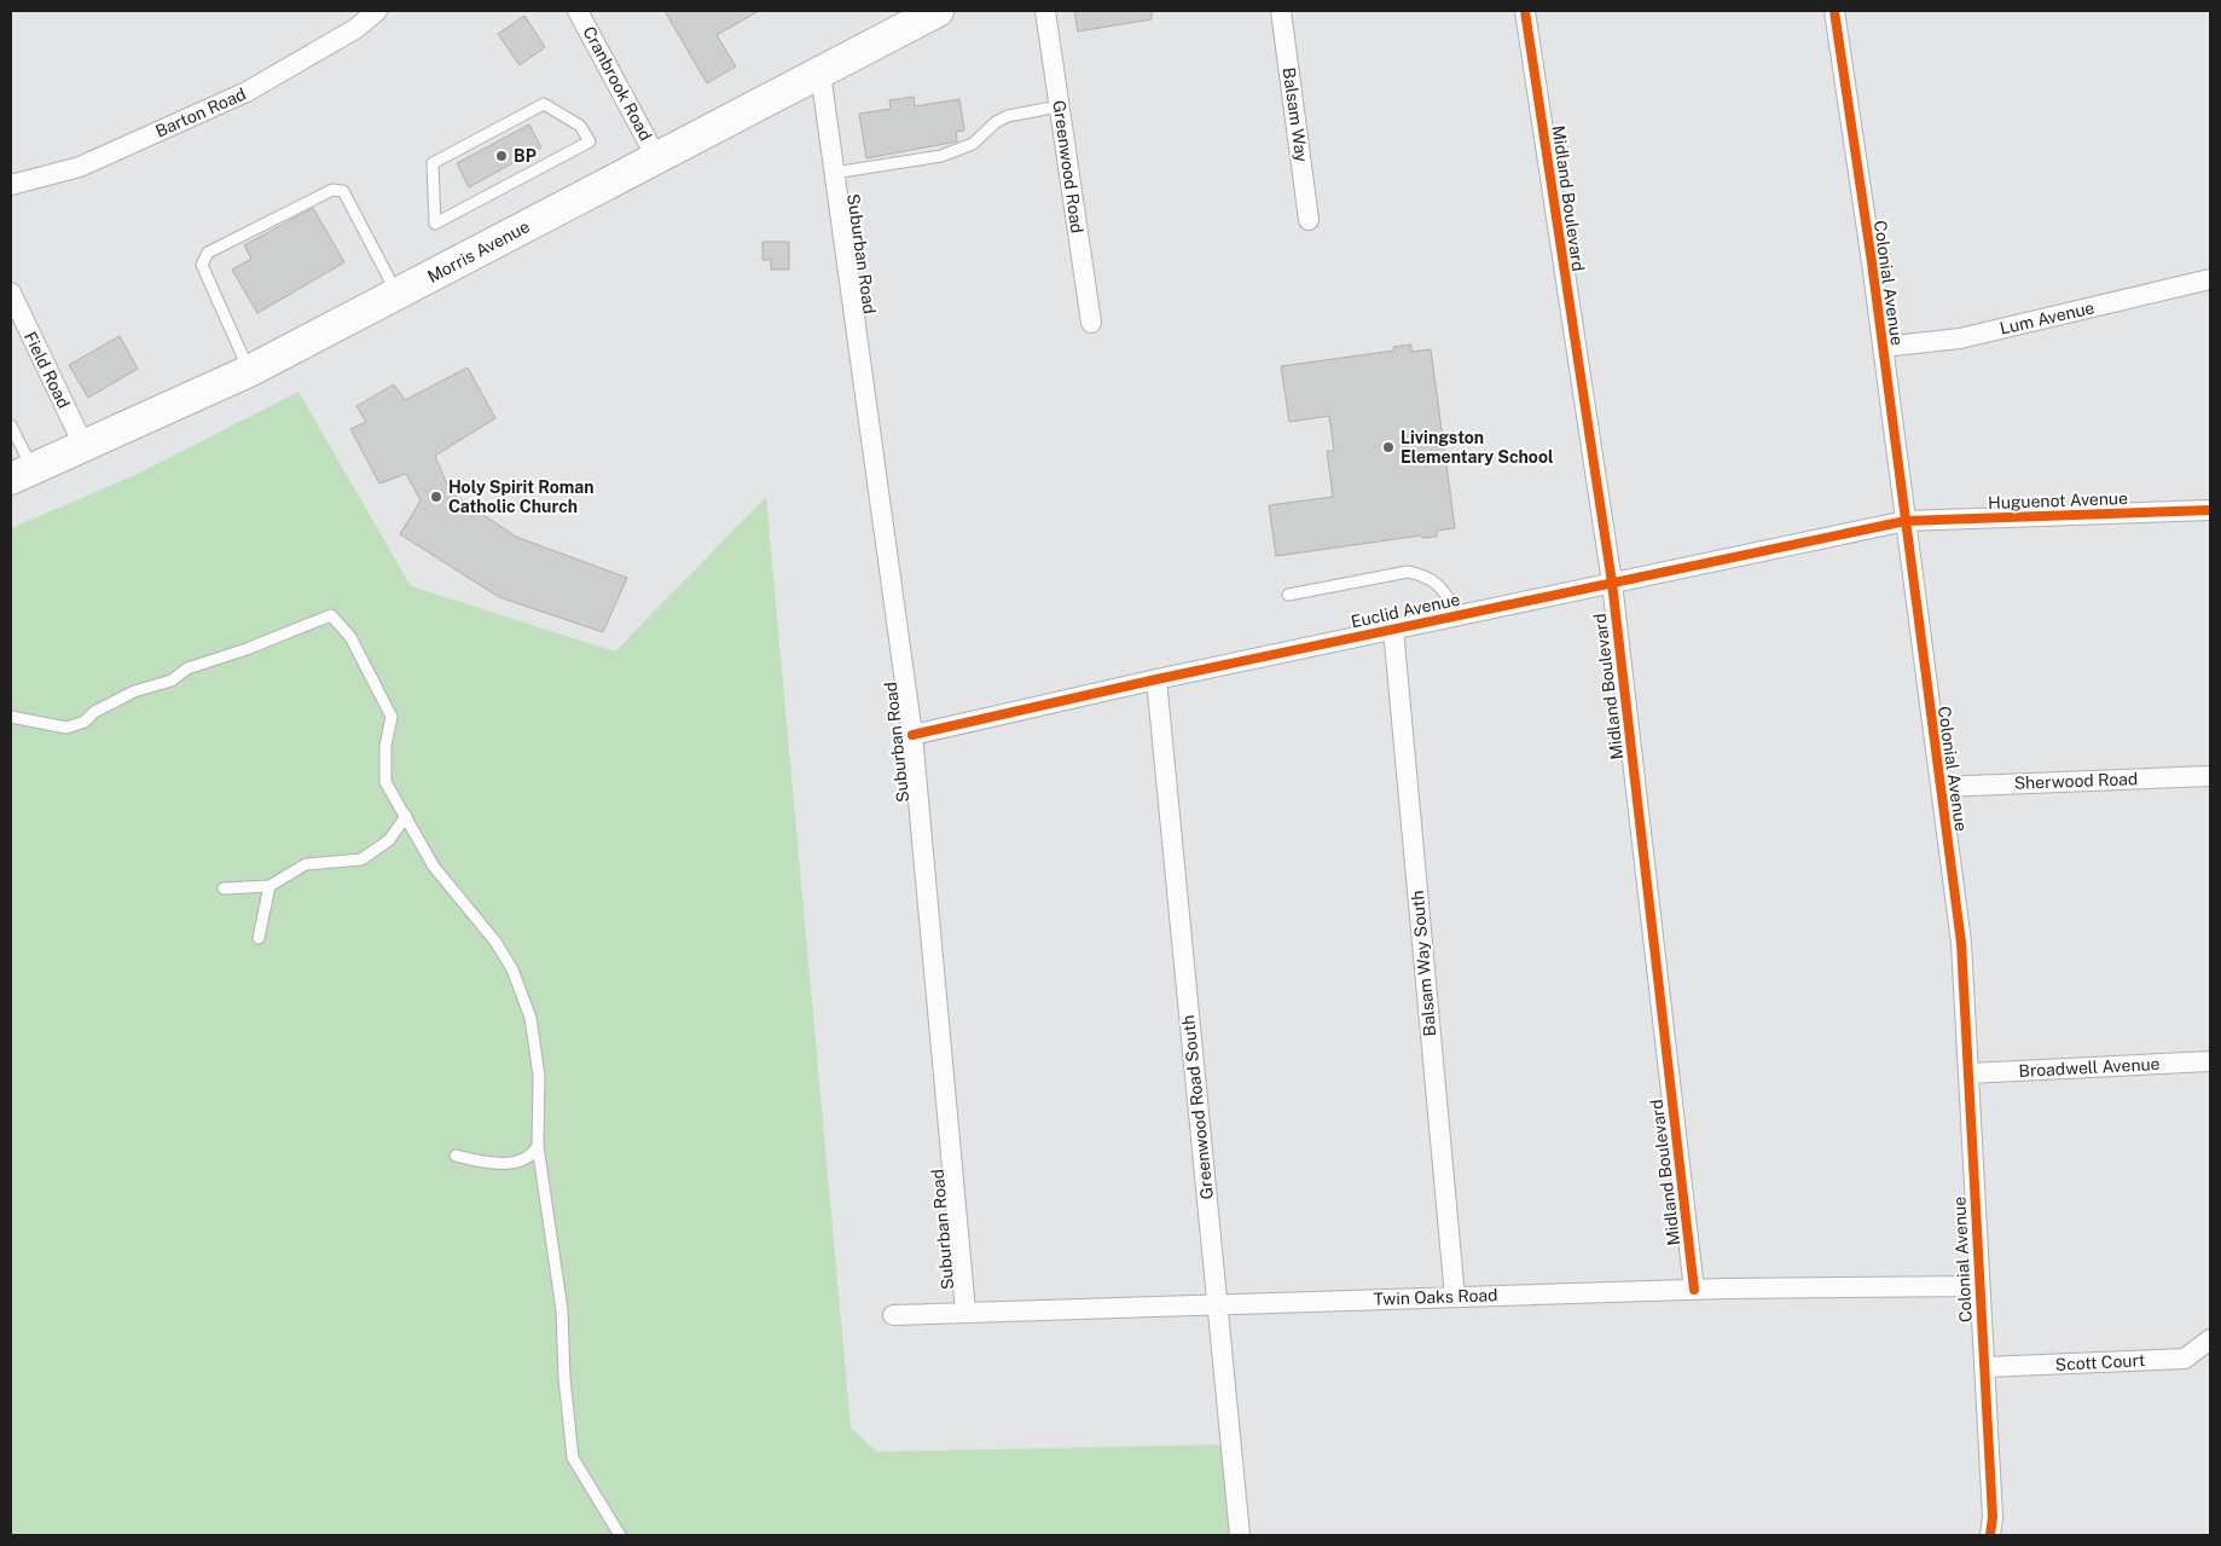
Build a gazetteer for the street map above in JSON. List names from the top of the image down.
{
  "streets": {
    "main road": ["Morris Avenue"],
    "street": [
      "Cranbrook Road",
      "Barton Road",
      "Balsam Way",
      "Greenwood Road",
      "Midland Boulevard",
      "Suburban Road",
      "Colonial Avenue",
      "Lum Avenue",
      "Field Road",
      "Huguenot Avenue",
      "Euclid Avenue",
      "Sherwood Road",
      "Balsam Way South",
      "Broadwell Avenue",
      "Greenwood Road South",
      "Twin Oaks Road",
      "Scott Court"
    ]
  },
  "crossings": [
    ["Cranbrook Road", "Morris Avenue"],
    ["Midland Boulevard", "Euclid Avenue"],
    ["Midland Boulevard", "Twin Oaks Road"],
    ["Morris Avenue", "Suburban Road"],
    ["Morris Avenue", "Field Road"],
    ["Suburban Road", "Euclid Avenue"],
    ["Suburban Road", "Twin Oaks Road"],
    ["Colonial Avenue", "Lum Avenue"],
    ["Colonial Avenue", "Huguenot Avenue"],
    ["Colonial Avenue", "Euclid Avenue"],
    ["Colonial Avenue", "Sherwood Road"],
    ["Colonial Avenue", "Broadwell Avenue"],
    ["Colonial Avenue", "Twin Oaks Road"],
    ["Colonial Avenue", "Scott Court"],
    ["Huguenot Avenue", "Euclid Avenue"],
    ["Euclid Avenue", "Balsam Way South"],
    ["Euclid Avenue", "Greenwood Road South"],
    ["Balsam Way South", "Twin Oaks Road"],
    ["Greenwood Road South", "Twin Oaks Road"]
  ],
  "places": ["BP", "Livingston Elementary School", "Holy Spirit Roman Catholic Church"]
}
